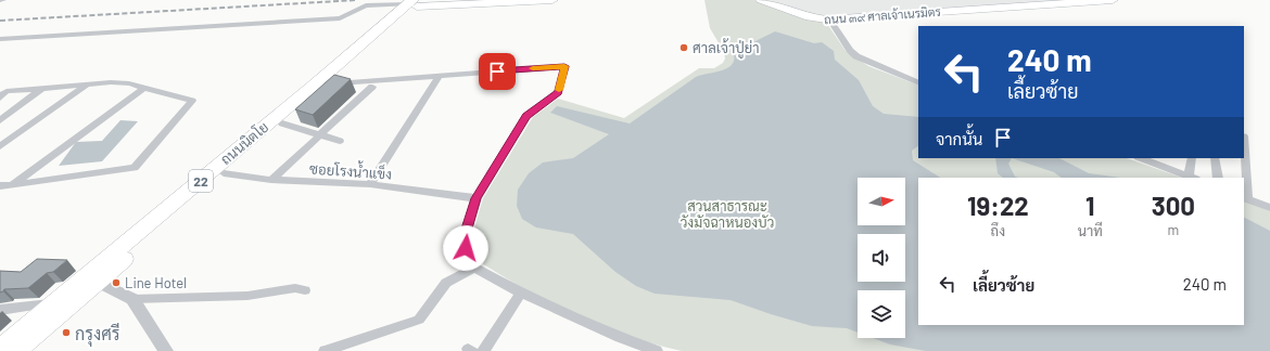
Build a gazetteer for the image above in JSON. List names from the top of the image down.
{
  "streets": {
    "main road": ["ถนน ๓๙ ศาลเจ้าเนรมิตร", "ถนนนิตโย", "22"],
    "street": ["ซอยโรงน้ำแข็ง"]
  },
  "crossings": [
    ["ถนนนิตโย", "ซอยโรงน้ำแข็ง"]
  ],
  "parks": ["สวนสาธารณะ วังมัจฉาหนองบัว"],
  "places": ["ศาลเจ้าปู่ย่า", "Line Hotel", "กรุงศรี"],
  "north": "right",
  "page": {
    "turn": ["240 m", "เลี้ยวซ้าย"],
    "then": "จากนั้น",
    "eta": [
      "19:22",
      "ถึง",
      "1",
      "นาที",
      "300",
      "m"
    ],
    "list": [
      {
        "name": "เลี้ยวซ้าย",
        "value": "240 m"
      }
    ]
  }
}
